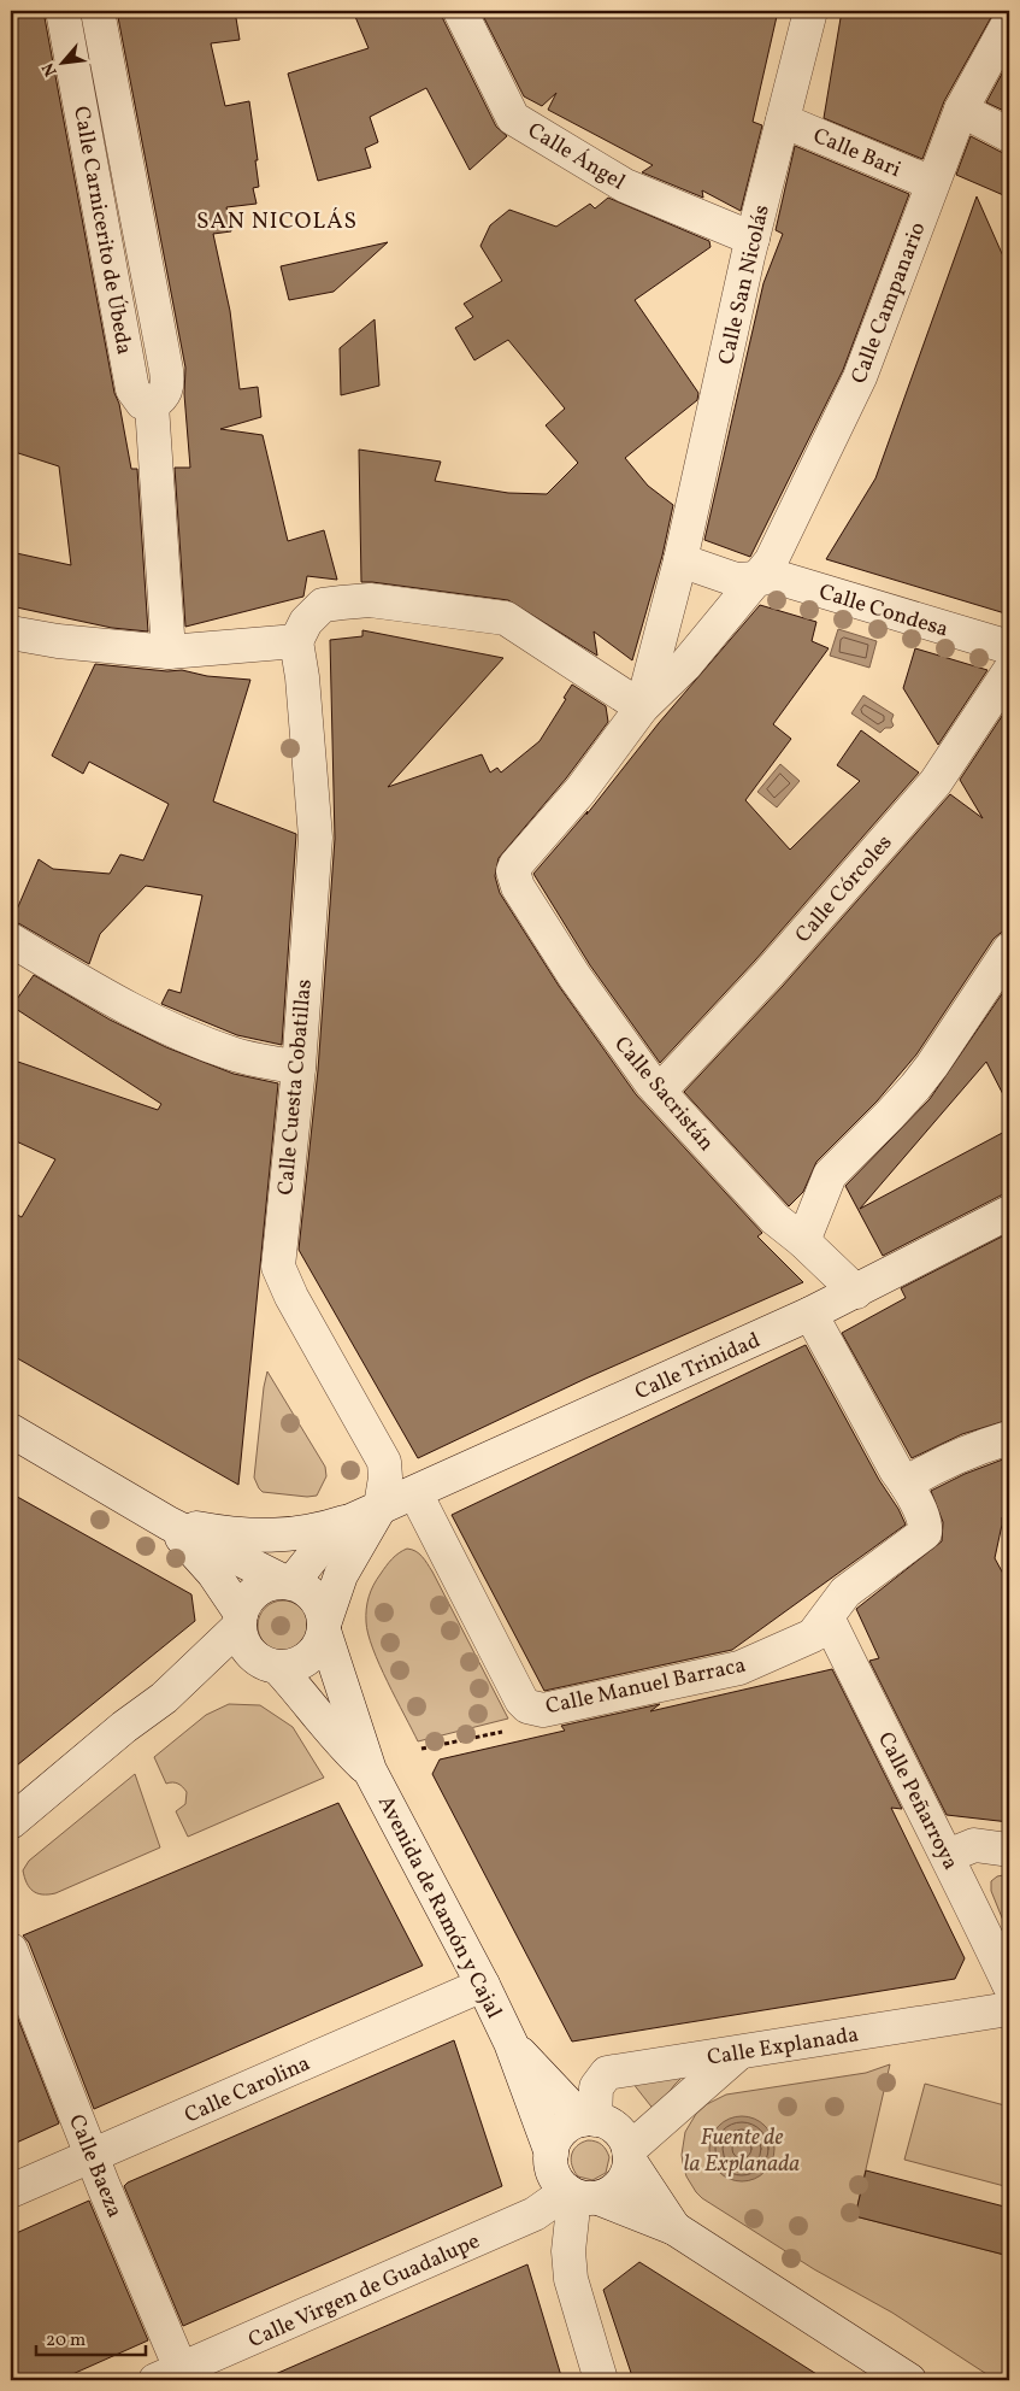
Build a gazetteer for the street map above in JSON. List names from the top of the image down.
{
  "streets": {
    "street": [
      "Calle Bari",
      "Calle Ángel",
      "Calle Carnicerito de Úbeda",
      "Calle San Nicolás",
      "Calle Campanario",
      "Calle Condesa",
      "Calle Córcoles",
      "Calle Cuesta Cobatillas",
      "Calle Sacristán",
      "Calle Trinidad",
      "Calle Manuel Barraca",
      "Calle Peñarroya",
      "Avenida de Ramón y Cajal",
      "Calle Explanada",
      "Calle Carolina",
      "Calle Baeza",
      "Calle Virgen de Guadalupe"
    ]
  },
  "crossings": [
    ["Calle Bari", "Calle San Nicolás"],
    ["Calle Bari", "Calle Campanario"],
    ["Calle Ángel", "Calle San Nicolás"],
    ["Calle San Nicolás", "Calle Campanario"],
    ["Calle San Nicolás", "Calle Condesa"],
    ["Calle San Nicolás", "Calle Sacristán"],
    ["Calle Campanario", "Calle Condesa"],
    ["Calle Campanario", "Calle Sacristán"],
    ["Calle Córcoles", "Calle Sacristán"],
    ["Calle Cuesta Cobatillas", "Calle Trinidad"],
    ["Calle Sacristán", "Calle Trinidad"],
    ["Calle Trinidad", "Calle Manuel Barraca"],
    ["Calle Trinidad", "Avenida de Ramón y Cajal"],
    ["Calle Manuel Barraca", "Calle Peñarroya"],
    ["Avenida de Ramón y Cajal", "Calle Explanada"],
    ["Avenida de Ramón y Cajal", "Calle Carolina"],
    ["Avenida de Ramón y Cajal", "Calle Virgen de Guadalupe"],
    ["Calle Explanada", "Calle Virgen de Guadalupe"],
    ["Calle Carolina", "Calle Baeza"],
    ["Calle Baeza", "Calle Virgen de Guadalupe"]
  ],
  "districts": ["SAN NICOLÁS"],
  "water": ["Fuente de la Explanada"],
  "scale_bar": "20 m",
  "north": "bottom left"
}
